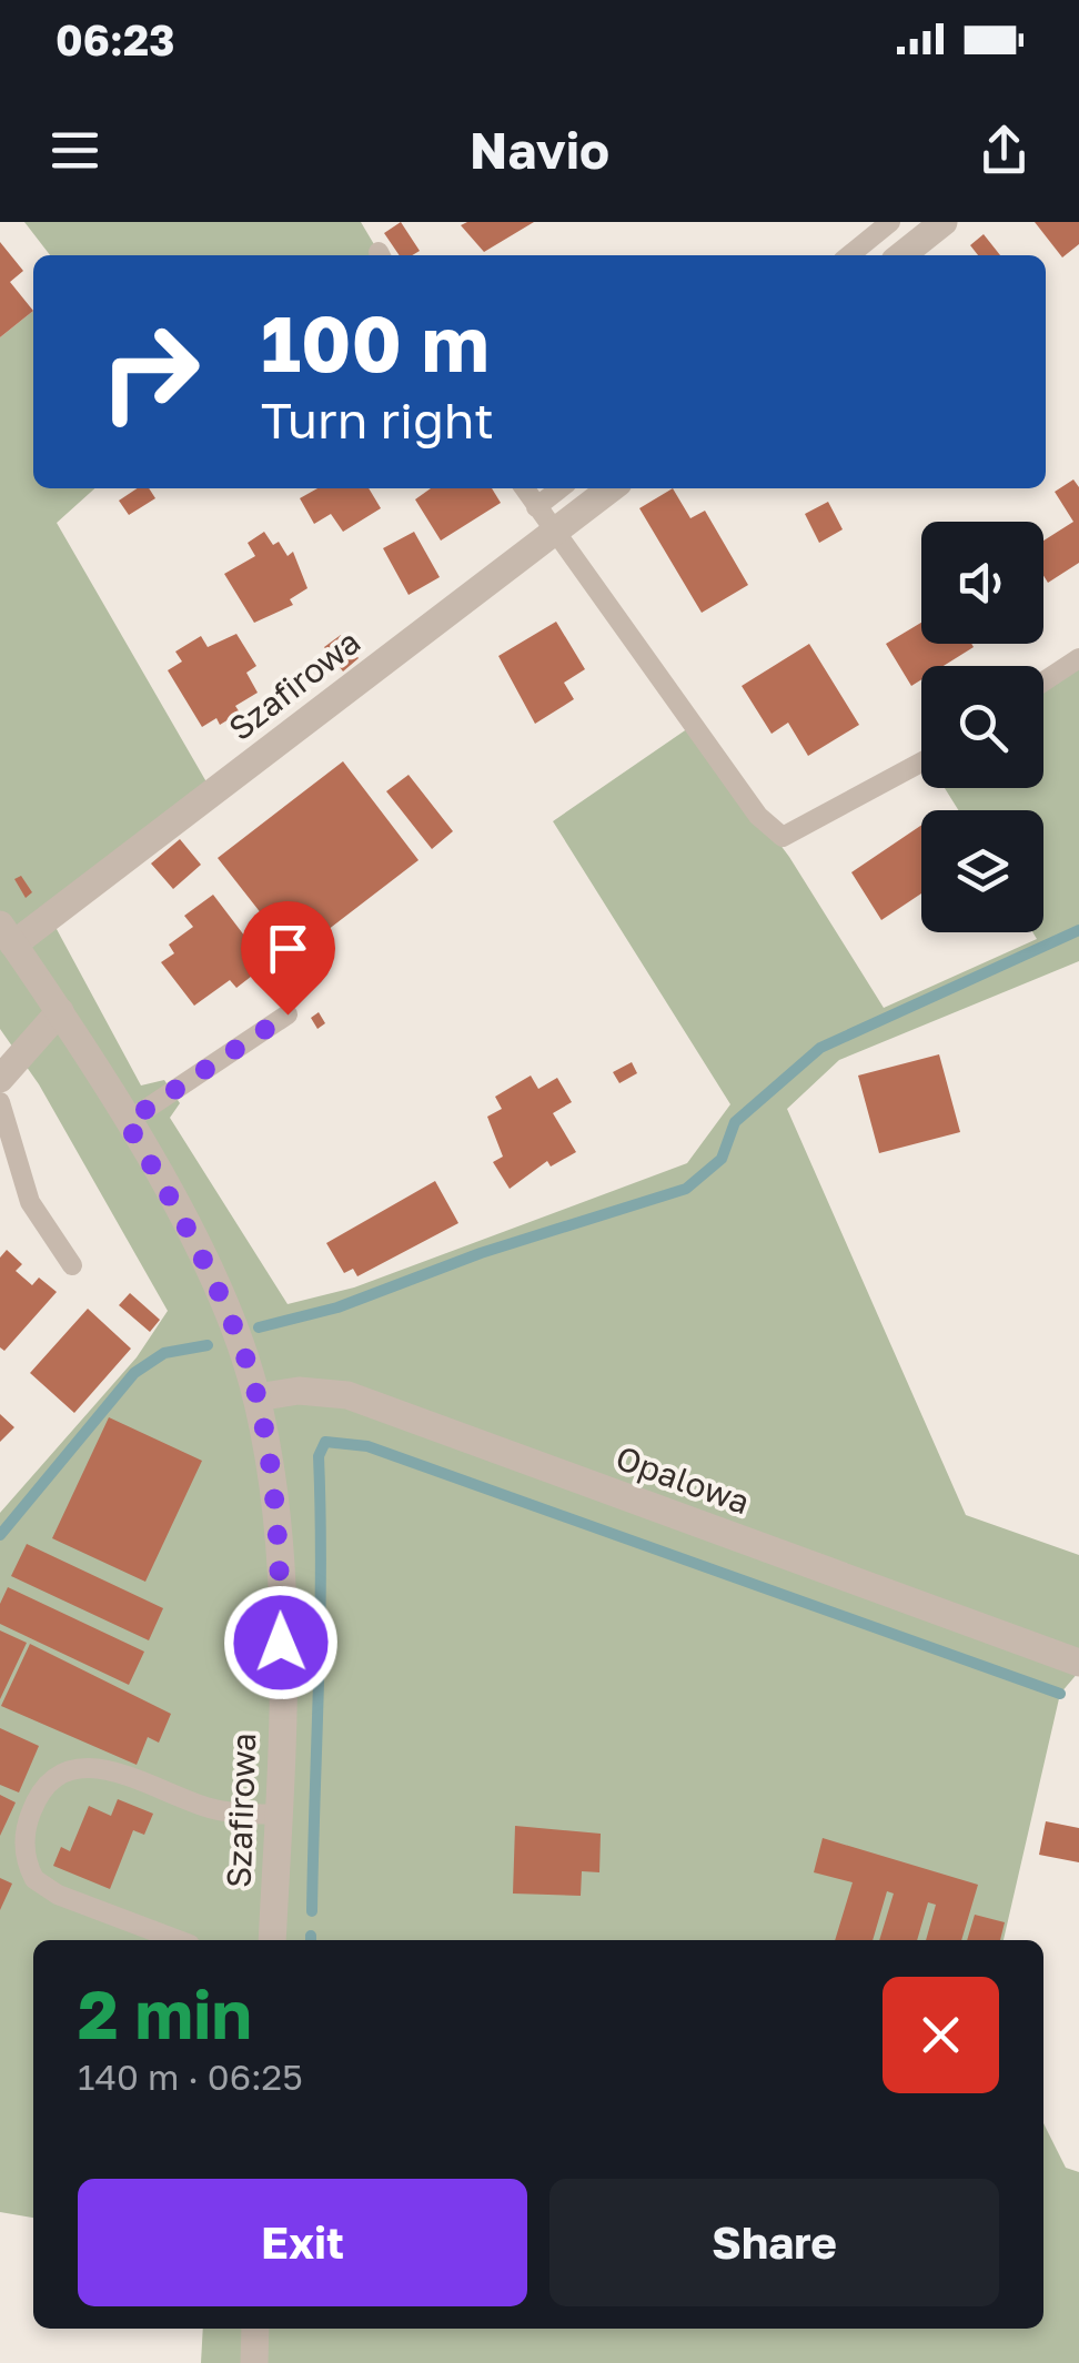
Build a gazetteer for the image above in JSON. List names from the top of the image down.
{
  "streets": {
    "street": ["Szafirowa", "Opalowa"]
  },
  "crossings": [
    ["Szafirowa", "Opalowa"]
  ],
  "page": {
    "status": "06:23",
    "header": "Navio",
    "turn": ["100 m", "Turn right"],
    "heading": ["2 min", "140 m · 06:25"],
    "buttons": ["Exit", "Share"]
  }
}
